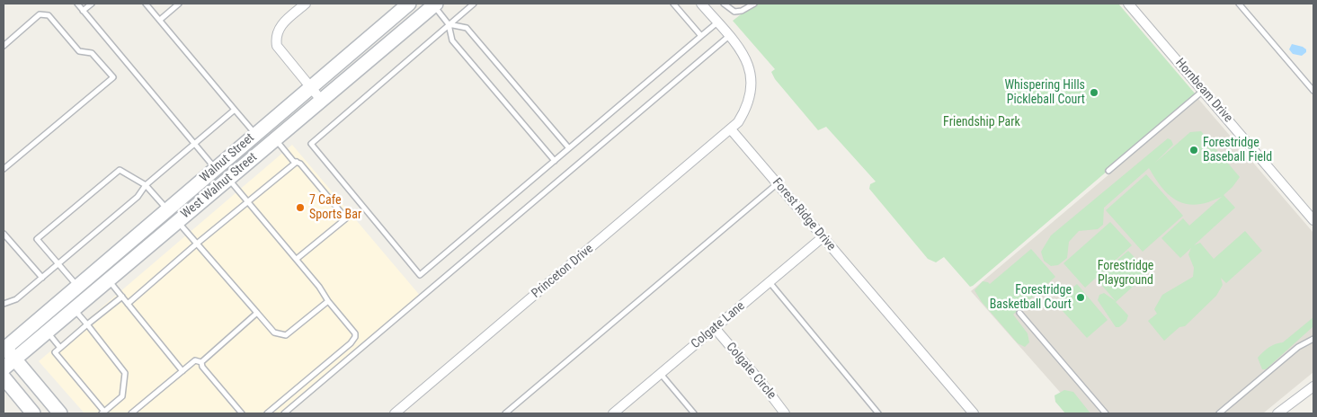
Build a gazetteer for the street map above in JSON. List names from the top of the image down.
{
  "streets": {
    "main road": ["Walnut Street", "West Walnut Street"],
    "street": [
      "Hornbeam Drive",
      "Forest Ridge Drive",
      "Princeton Drive",
      "Colgate Lane",
      "Colgate Circle"
    ]
  },
  "crossings": [
    ["Forest Ridge Drive", "Princeton Drive"],
    ["Forest Ridge Drive", "Colgate Lane"],
    ["Colgate Lane", "Colgate Circle"]
  ],
  "parks": ["Friendship Park", "Forestridge Playground"],
  "places": [
    "Whispering Hills Pickleball Court",
    "Forestridge Baseball Field",
    "7 Cafe Sports Bar",
    "Forestridge Basketball Court"
  ]
}
